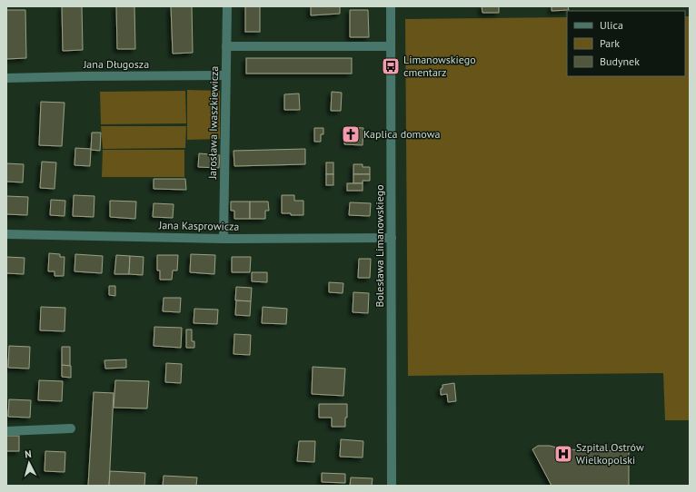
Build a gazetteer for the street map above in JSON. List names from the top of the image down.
{
  "streets": {
    "street": [
      "Jana Długosza",
      "Jarosława Iwaszkiewicza",
      "Jana Kasprowicza",
      "Bolesława Limanowskiego"
    ]
  },
  "crossings": [
    ["Jana Długosza", "Jarosława Iwaszkiewicza"],
    ["Jarosława Iwaszkiewicza", "Jana Kasprowicza"],
    ["Jana Kasprowicza", "Bolesława Limanowskiego"]
  ],
  "places": {
    "bus stop": ["Limanowskiego cmentarz"],
    "church": ["Kaplica domowa"],
    "hospital": ["Szpital Ostrów Wielkopolski"]
  },
  "legend": ["Ulica", "Park", "Budynek"],
  "north": "top"
}
